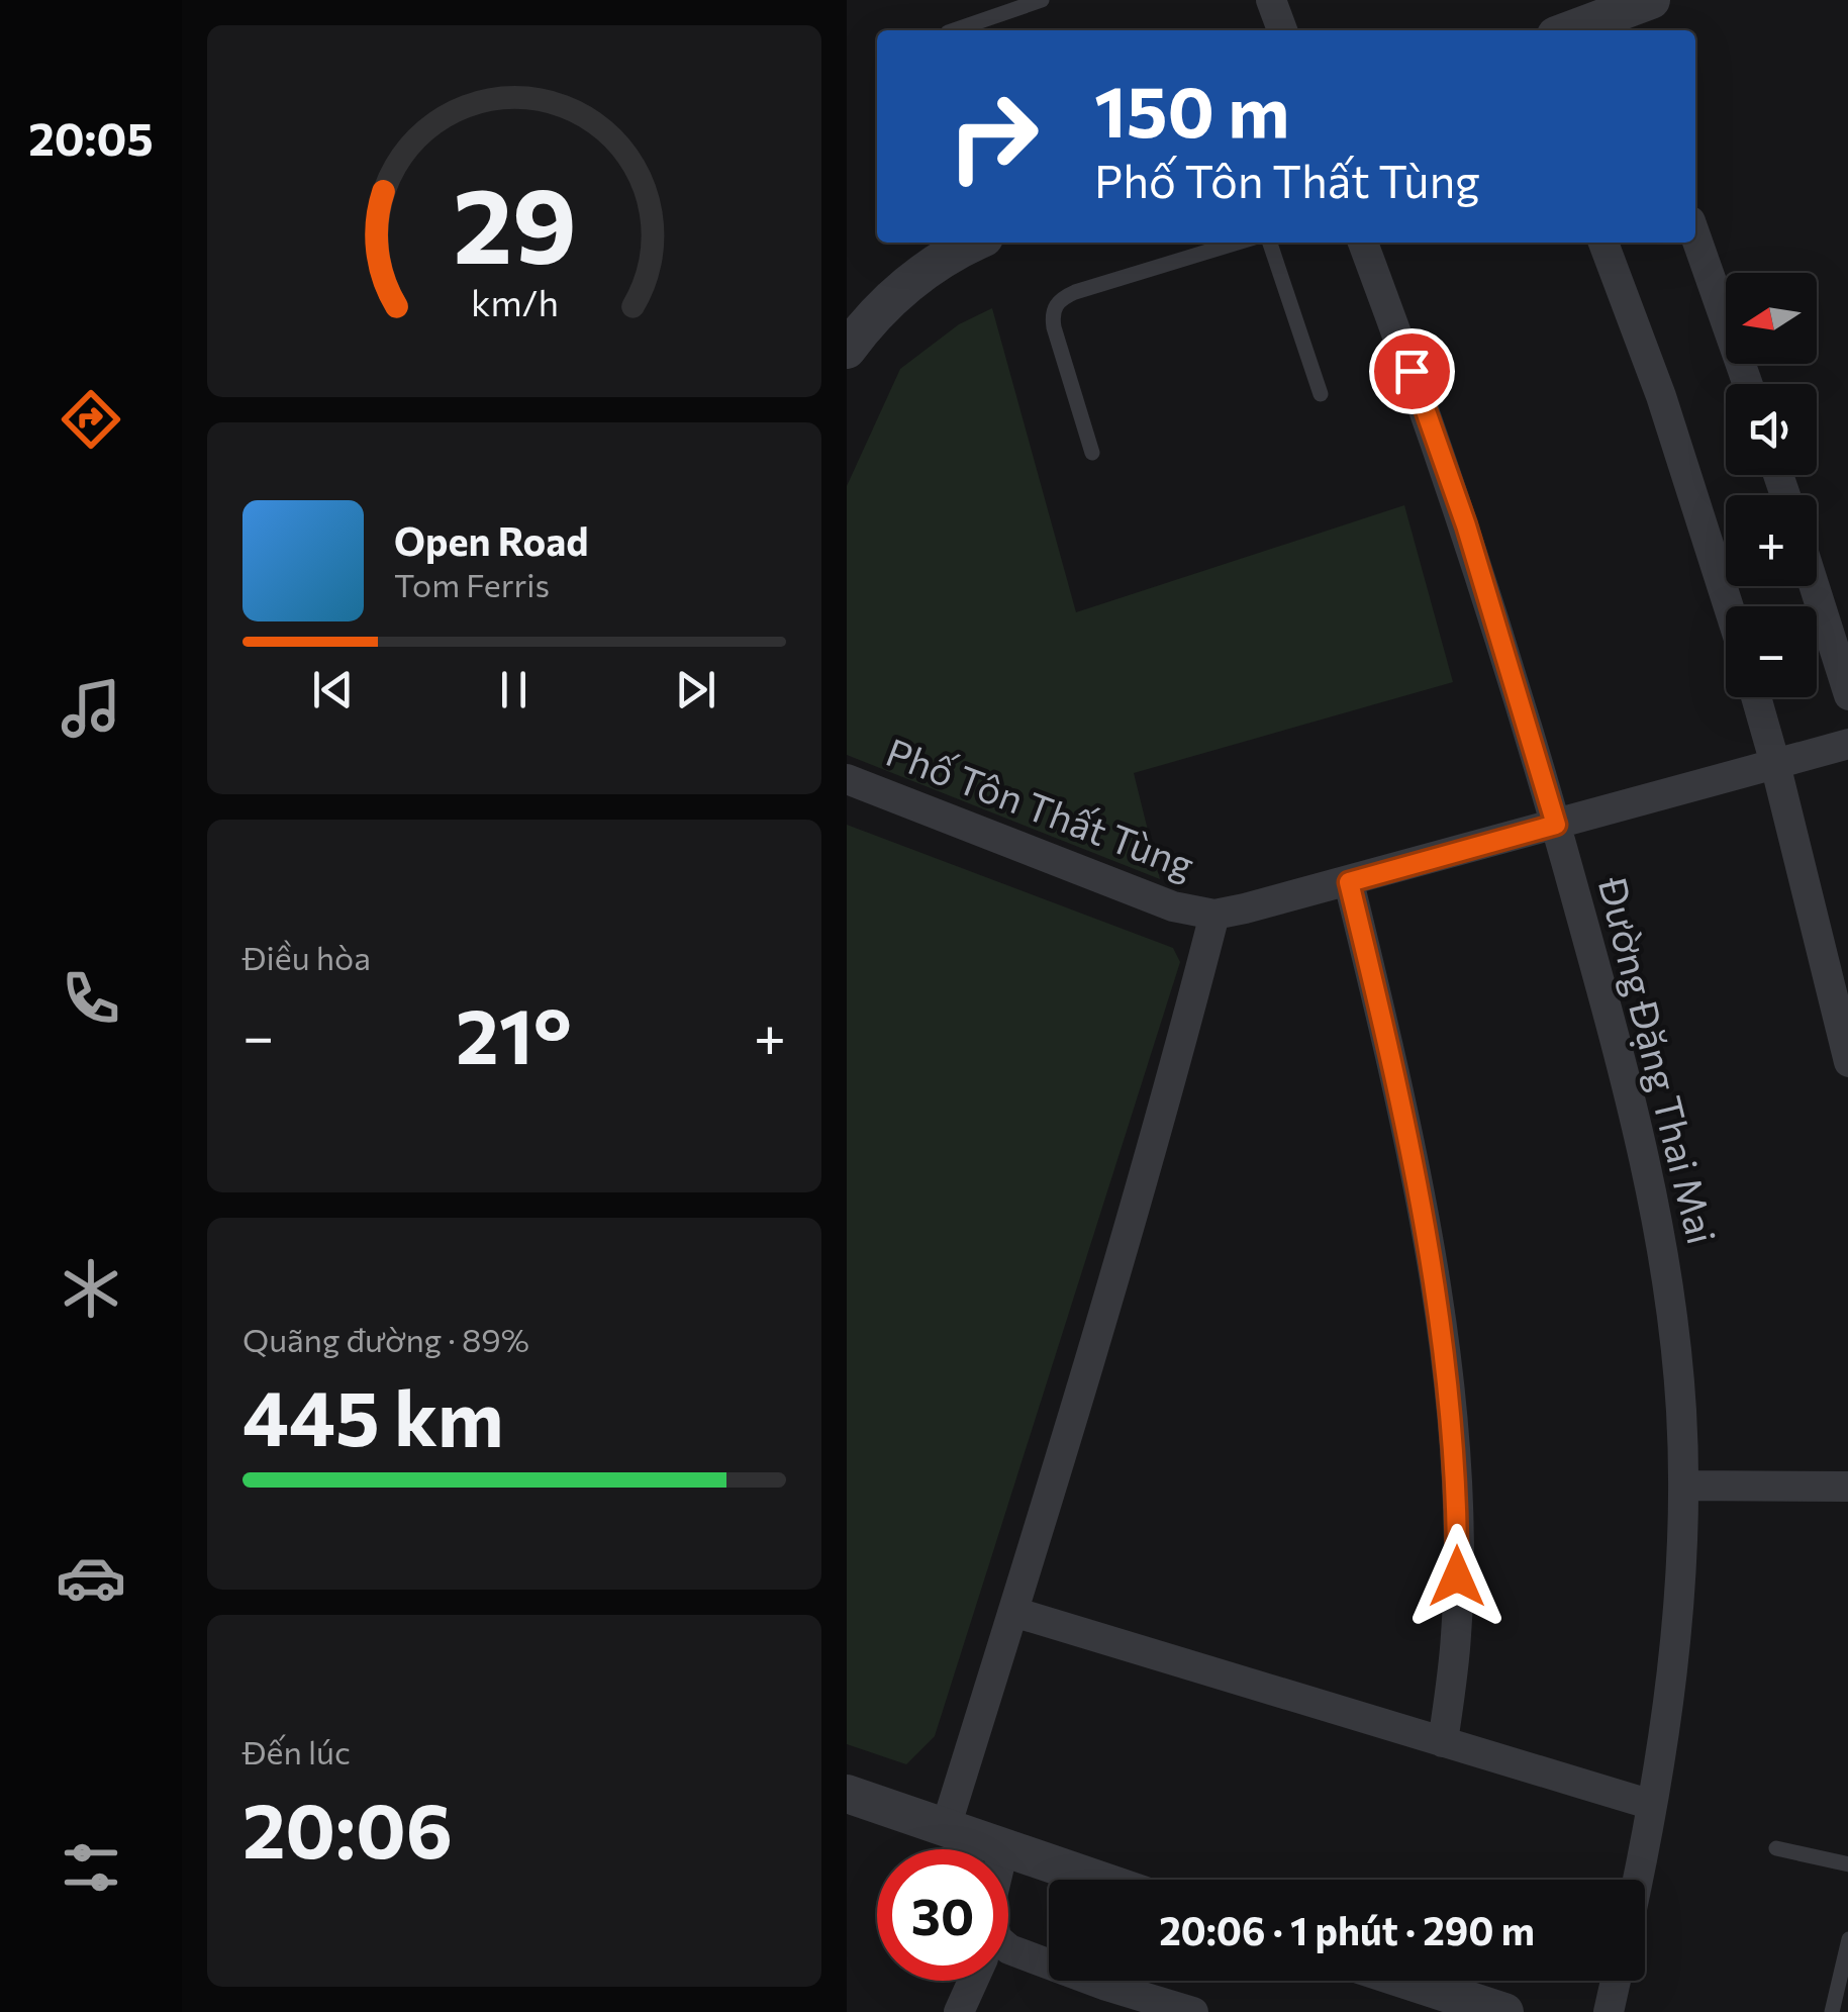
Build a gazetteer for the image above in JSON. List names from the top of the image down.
{
  "streets": {
    "street": ["Phố Tôn Thất Tùng", "Đường Đặng Thai Mai"]
  },
  "crossings": [
    ["Phố Tôn Thất Tùng", "Đường Đặng Thai Mai"]
  ],
  "north": "left",
  "page": {
    "tabs": "20:05",
    "turn": ["150 m", "Phố Tôn Thất Tùng"],
    "map_buttons": ["+", "−"],
    "song": ["Open Road", "Tom Ferris"],
    "tile": [
      "Điều hòa",
      ["Quãng đường · 89%", "445 km"],
      ["Đến lúc", "20:06"]
    ],
    "heat": ["−", "21°", "+"],
    "limit": "30",
    "trip": "20:06 · 1 phút · 290 m",
    "gauge": ["29", "km/h"]
  }
}
